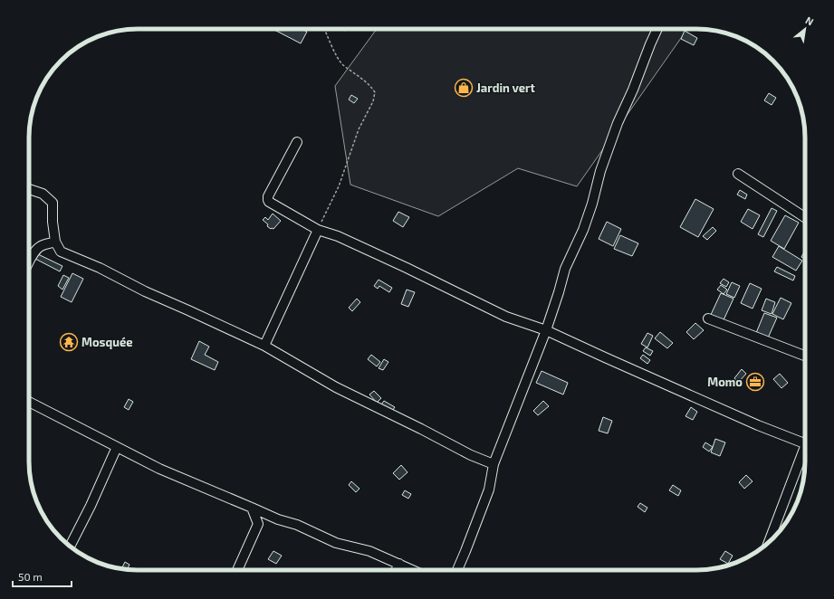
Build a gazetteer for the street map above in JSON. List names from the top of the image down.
{
  "places": {
    "shop": ["Jardin vert"],
    "temple": ["Mosquée"],
    "office": ["Momo"]
  },
  "scale_bar": "50 m",
  "north": "top right"
}
